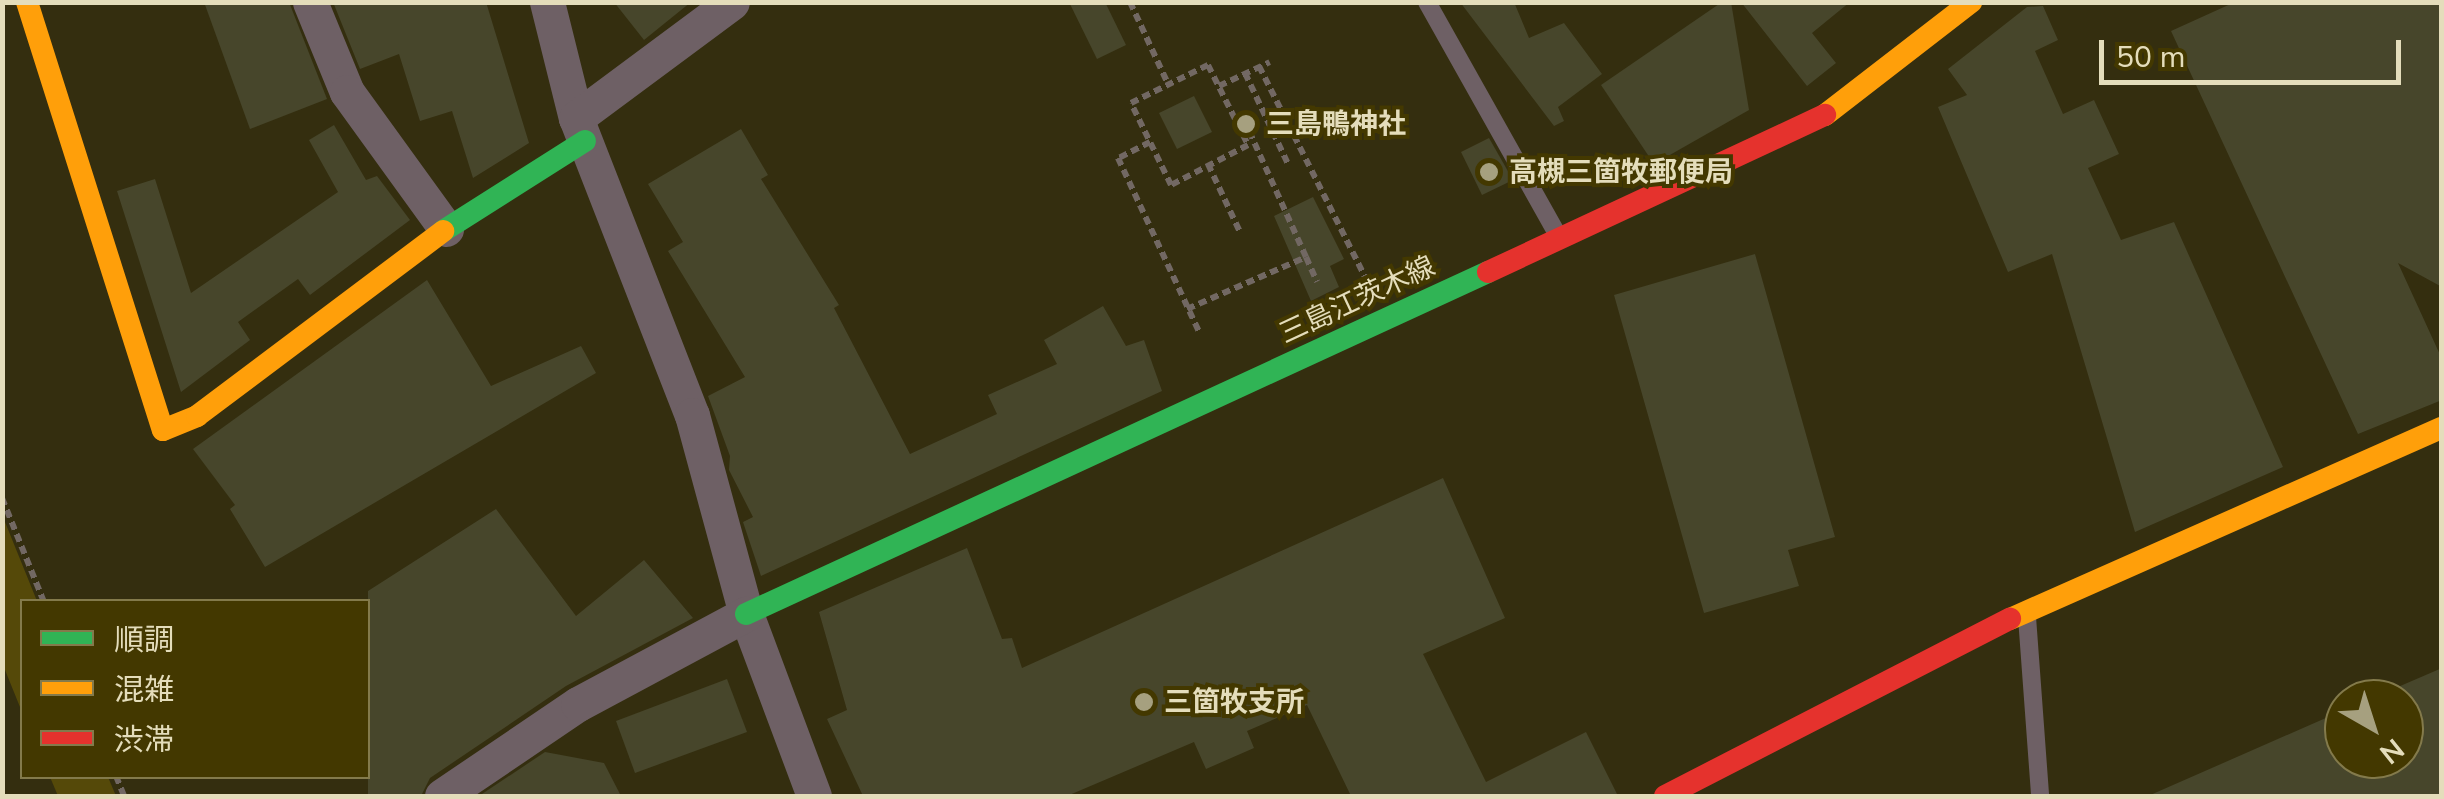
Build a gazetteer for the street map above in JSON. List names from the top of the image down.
{
  "streets": {
    "street": ["三島江茨木線"]
  },
  "places": ["三島鴨神社", "高槻三箇牧郵便局", "三箇牧支所"],
  "legend": ["順調", "混雑", "渋滞"],
  "scale_bar": "50 m",
  "north": "bottom right"
}
